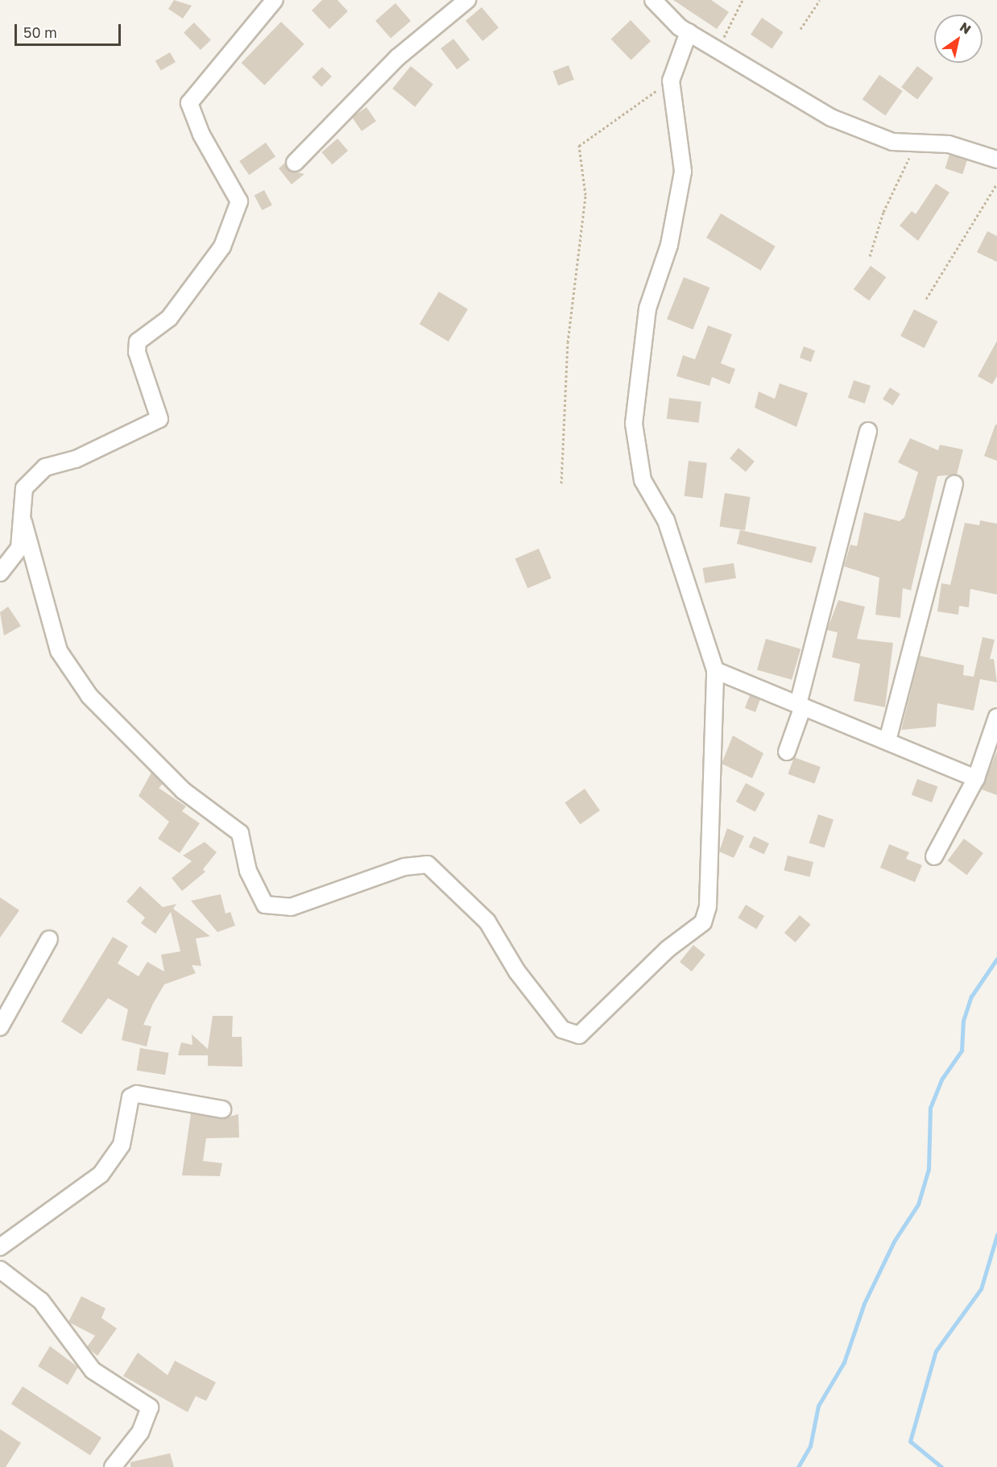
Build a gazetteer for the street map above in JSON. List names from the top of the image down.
{
  "scale_bar": "50 m",
  "north": "top right"
}
